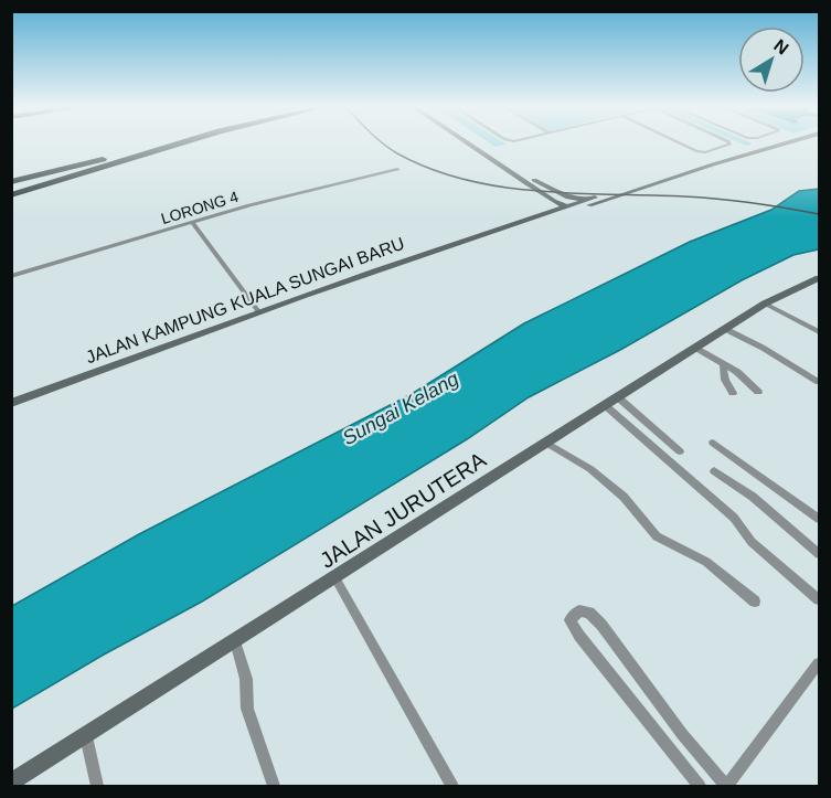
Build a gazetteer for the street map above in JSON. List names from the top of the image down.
{
  "streets": {
    "street": ["LORONG 4", "JALAN KAMPUNG KUALA SUNGAI BARU", "JALAN JURUTERA"]
  },
  "water": ["Sungai Kelang"],
  "north": "top right"
}
